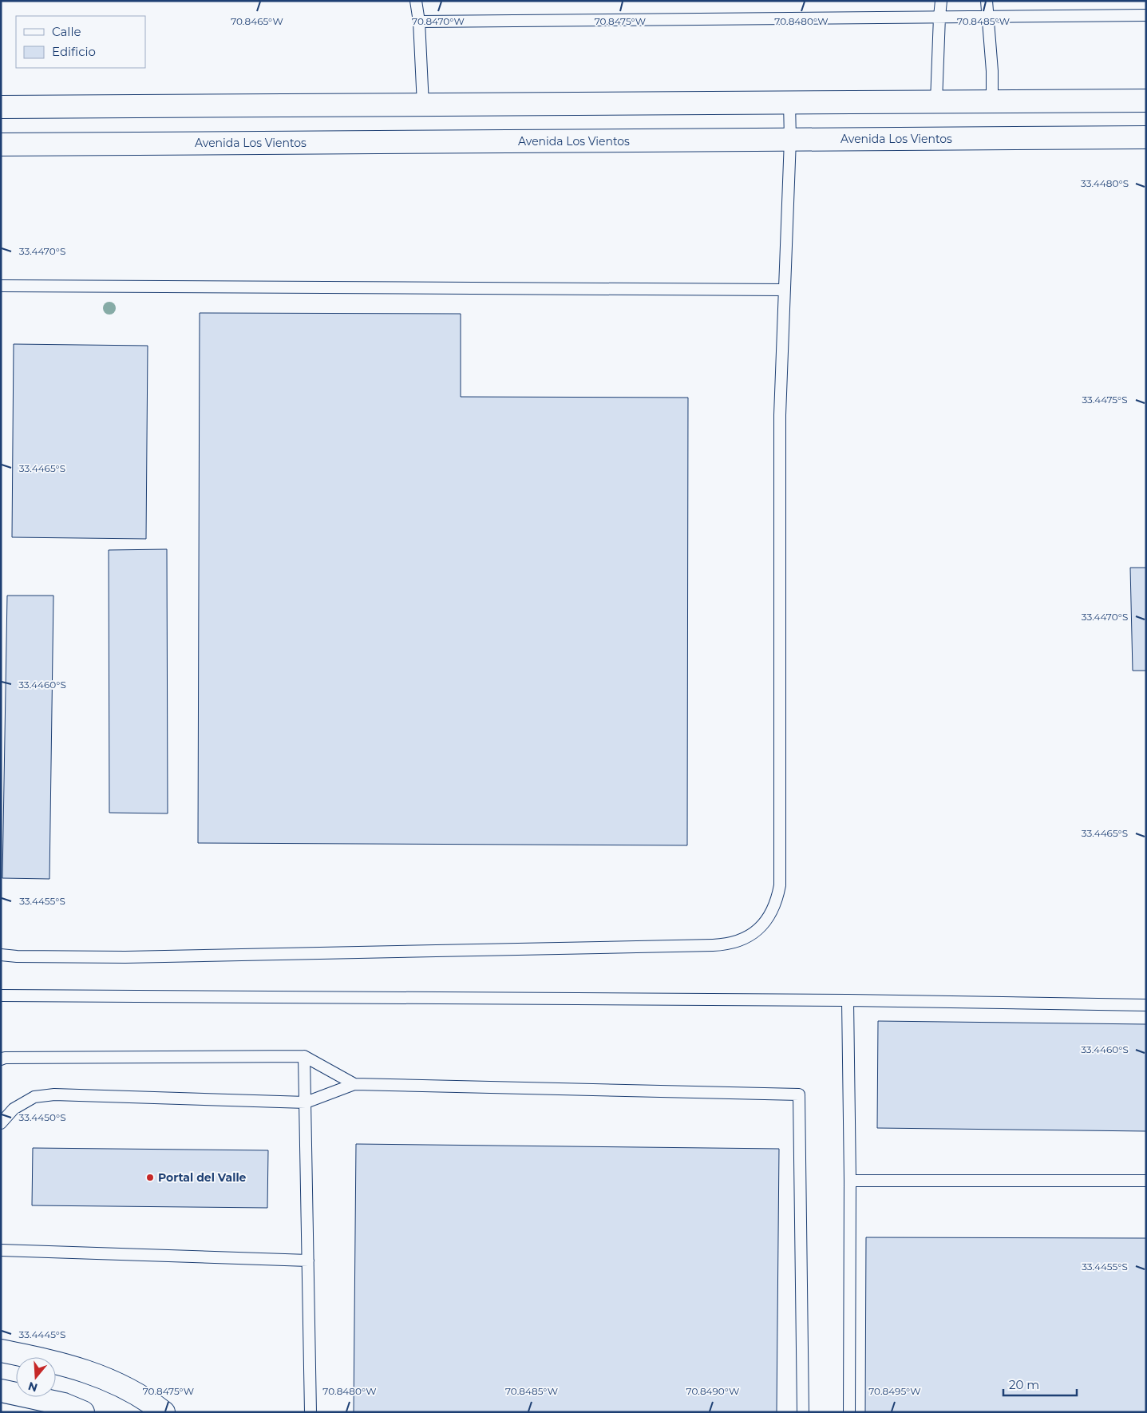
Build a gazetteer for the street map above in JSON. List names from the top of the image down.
{
  "streets": {
    "street": ["Avenida Los Vientos"]
  },
  "places": ["Portal del Valle"],
  "legend": ["Calle", "Edificio"],
  "scale_bar": "20 m",
  "north": "bottom",
  "coordinates": [
    "70.8465°W",
    "70.8470°W",
    "70.8475°W",
    "70.8480°W",
    "70.8485°W",
    "33.4480°S",
    "33.4470°S",
    "33.4475°S",
    "33.4465°S",
    "33.4460°S",
    "33.4455°S",
    "33.4450°S",
    "33.4445°S",
    "70.8490°W",
    "70.8495°W"
  ]
}
